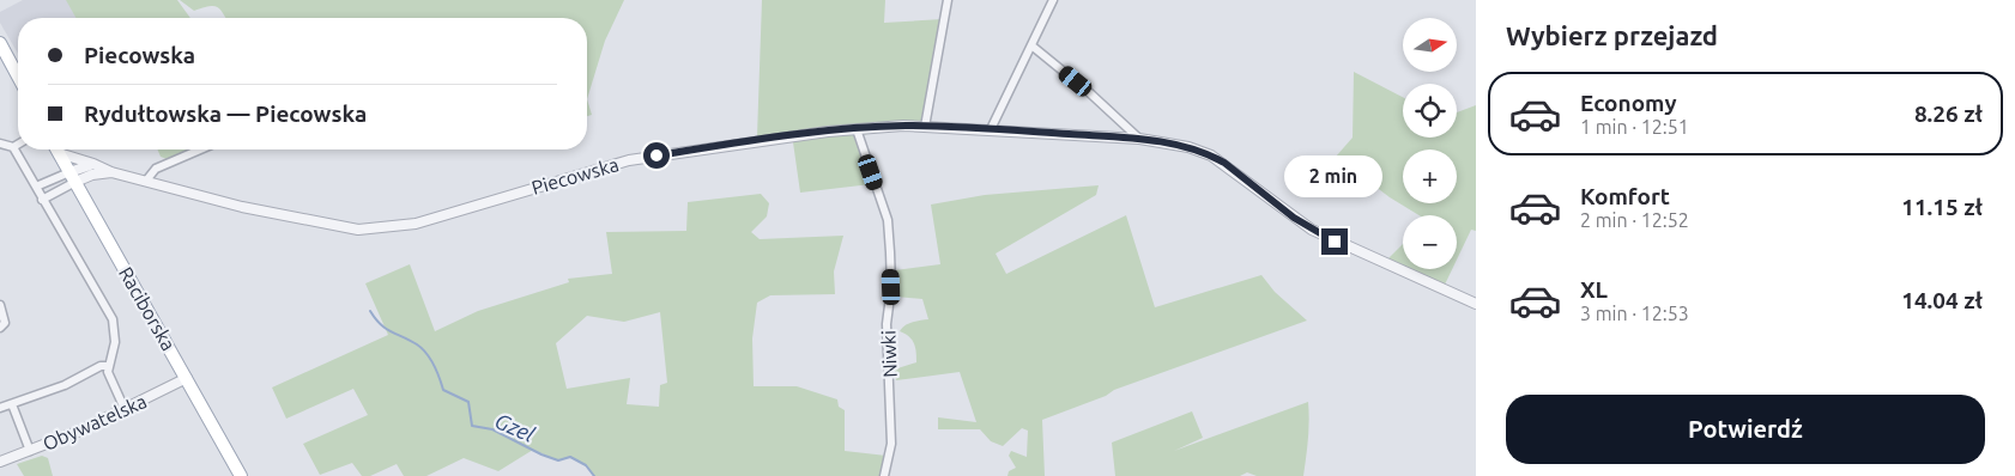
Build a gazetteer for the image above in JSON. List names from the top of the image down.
{
  "streets": {
    "main road": ["Raciborska"],
    "street": ["Piecowska", "Niwki", "Obywatelska"]
  },
  "crossings": [
    ["Piecowska", "Raciborska"],
    ["Piecowska", "Niwki"],
    ["Raciborska", "Obywatelska"]
  ],
  "water": ["Gzel"],
  "north": "right",
  "page": {
    "heading": "Wybierz przejazd",
    "map_buttons": ["+", "−"],
    "banner": ["Piecowska", "Rydułtowska — Piecowska"],
    "list": [
      {
        "name": "Economy",
        "note": "1 min · 12:51",
        "value": "8.26 zł"
      },
      {
        "name": "Komfort",
        "note": "2 min · 12:52",
        "value": "11.15 zł"
      },
      {
        "name": "XL",
        "note": "3 min · 12:53",
        "value": "14.04 zł"
      }
    ],
    "bubble": "2 min",
    "buttons": "Potwierdź"
  }
}
